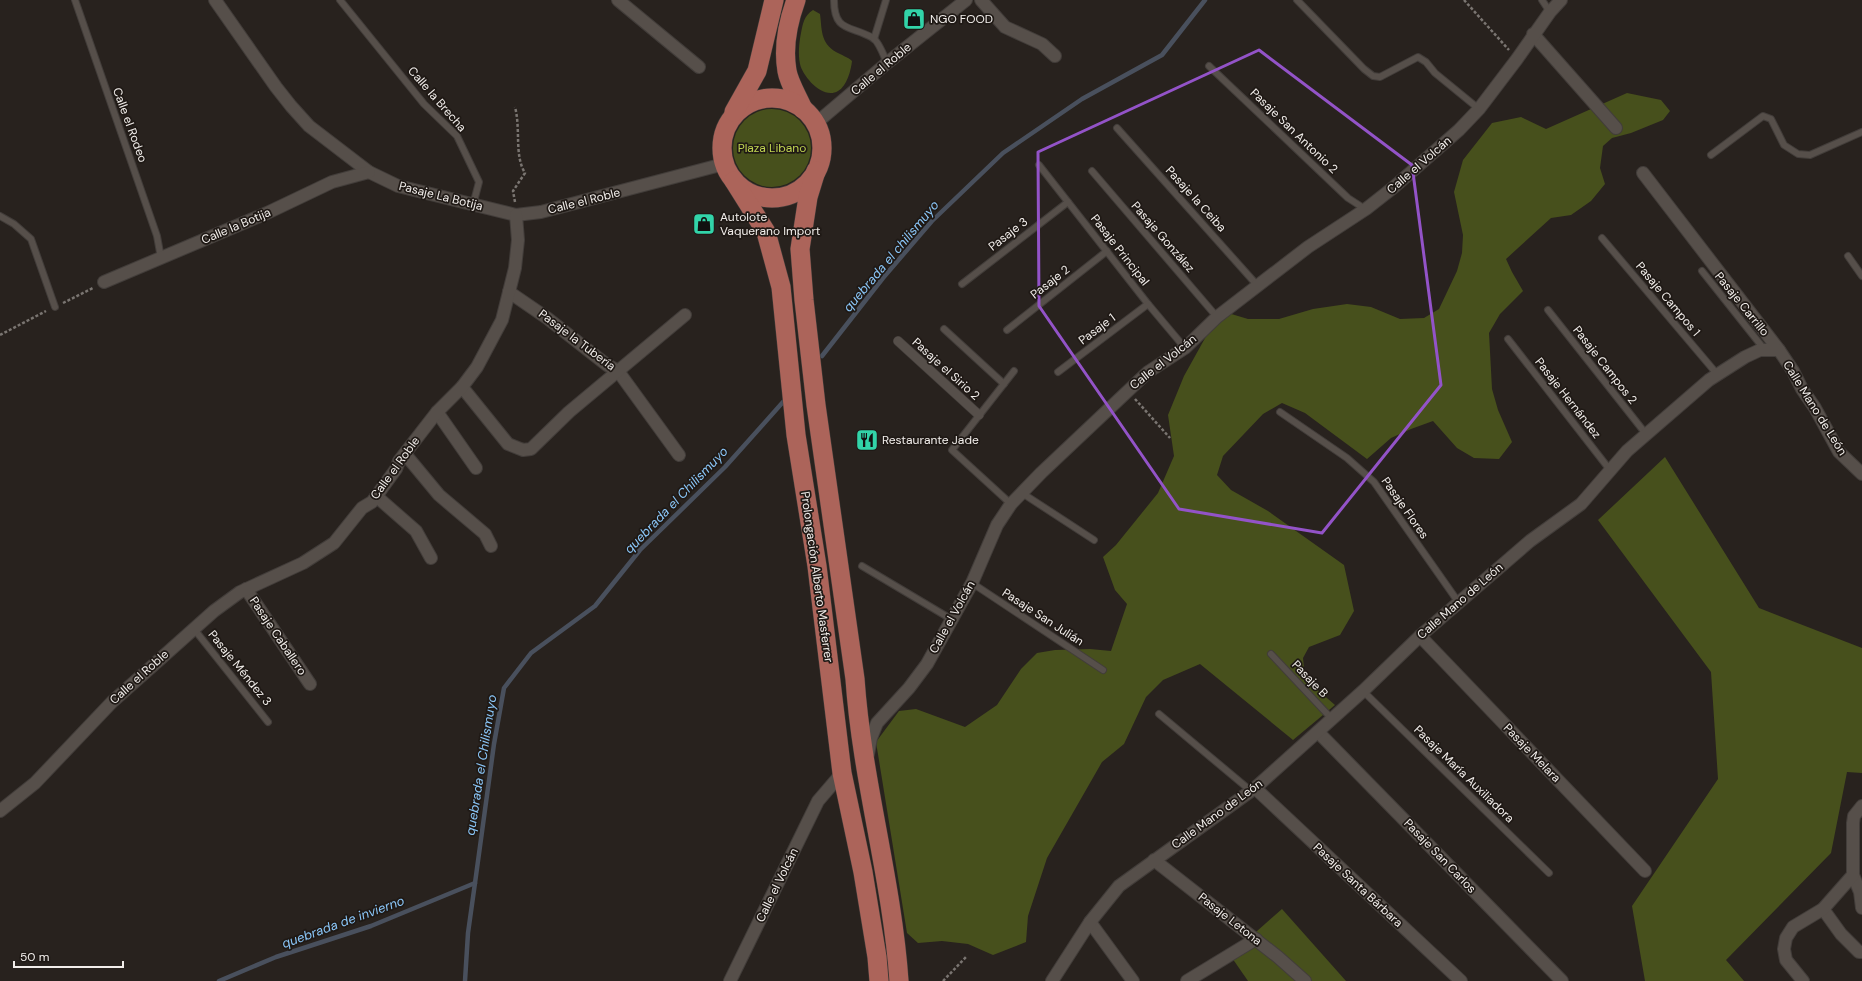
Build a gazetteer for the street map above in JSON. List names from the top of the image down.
{
  "streets": {
    "main road": ["Prolongación Alberto Masferrer"],
    "street": [
      "Calle el Roble",
      "Calle el Volcán",
      "Pasaje La Botija",
      "Calle la Botija",
      "Pasaje la Tubería",
      "Pasaje el Sirio 2",
      "Calle Mano de León",
      "Pasaje Caballero",
      "Pasaje Melara",
      "Pasaje San Carlos",
      "Pasaje Santa Bárbara",
      "Pasaje Letona"
    ],
    "lane": [
      "Calle la Brecha",
      "Calle el Rodeo",
      "Pasaje San Antonio 2",
      "Pasaje la Ceiba",
      "Pasaje 3",
      "Pasaje González",
      "Pasaje Principal",
      "Pasaje 2",
      "Pasaje Campos 1",
      "Pasaje Carrillo",
      "Pasaje 1",
      "Pasaje Campos 2",
      "Pasaje Hernández",
      "Pasaje Flores",
      "Pasaje San Julián",
      "Pasaje Méndez 3",
      "Pasaje B",
      "Pasaje María Auxiliadora"
    ]
  },
  "crossings": [
    ["Calle el Roble", "Pasaje La Botija"],
    ["Calle el Roble", "Pasaje la Tubería"],
    ["Calle el Roble", "Prolongación Alberto Masferrer"],
    ["Calle el Roble", "Pasaje Caballero"],
    ["Calle el Roble", "Pasaje Méndez 3"],
    ["Calle la Brecha", "Pasaje La Botija"],
    ["Calle el Rodeo", "Calle la Botija"],
    ["Pasaje San Antonio 2", "Calle el Volcán"],
    ["Calle el Volcán", "Pasaje la Ceiba"],
    ["Calle el Volcán", "Pasaje González"],
    ["Calle el Volcán", "Pasaje Principal"],
    ["Calle el Volcán", "Prolongación Alberto Masferrer"],
    ["Calle el Volcán", "Pasaje San Julián"],
    ["Pasaje La Botija", "Calle la Botija"],
    ["Pasaje 3", "Pasaje Principal"],
    ["Pasaje Principal", "Pasaje 2"],
    ["Pasaje Principal", "Pasaje 1"],
    ["Pasaje Campos 1", "Calle Mano de León"],
    ["Pasaje Carrillo", "Calle Mano de León"],
    ["Pasaje Campos 2", "Calle Mano de León"],
    ["Pasaje Hernández", "Calle Mano de León"],
    ["Calle Mano de León", "Pasaje Flores"],
    ["Calle Mano de León", "Pasaje B"],
    ["Calle Mano de León", "Pasaje Melara"],
    ["Calle Mano de León", "Pasaje María Auxiliadora"],
    ["Calle Mano de León", "Pasaje San Carlos"],
    ["Calle Mano de León", "Pasaje Santa Bárbara"],
    ["Calle Mano de León", "Pasaje Letona"]
  ],
  "water": ["quebrada el chilismuyo", "quebrada el Chilismuyo", "quebrada de invierno"],
  "parks": ["Plaza Libano"],
  "places": {
    "shop": ["NGO FOOD", "Autolote Vaquerano Import"],
    "restaurant": ["Restaurante Jade"]
  },
  "scale_bar": "50 m"
}
